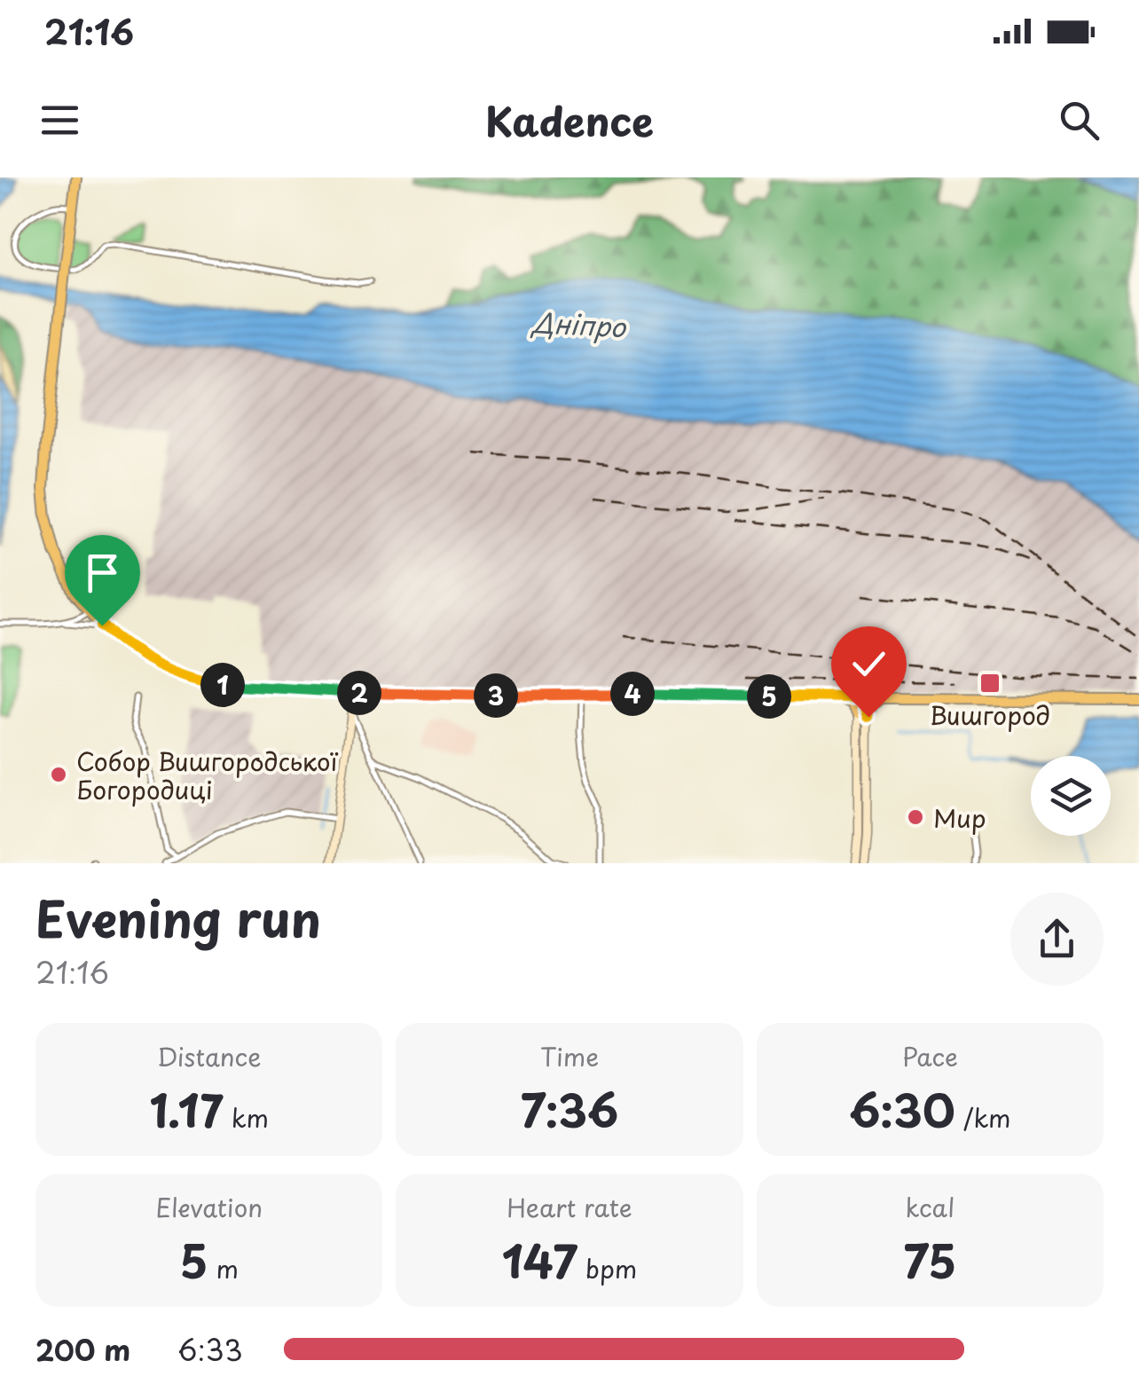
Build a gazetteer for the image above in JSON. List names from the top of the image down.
{
  "water": ["Дніпро"],
  "places": {
    "transit": ["Вишгород"],
    "other": ["Собор Вишгородської Богородиці", "Мир"]
  },
  "page": {
    "status": "21:16",
    "header": "Kadence",
    "pins": [
      "1",
      "2",
      "4",
      "3",
      "5"
    ],
    "heading": ["Evening run", "21:16"],
    "stats": [
      ["Distance", "1.17 km"],
      ["Time", "7:36"],
      ["Pace", "6:30 /km"],
      ["Elevation", "5 m"],
      ["Heart rate", "147 bpm"],
      ["kcal", "75"]
    ],
    "list": [
      {
        "name": "200 m",
        "note": "6:33"
      }
    ]
  }
}
